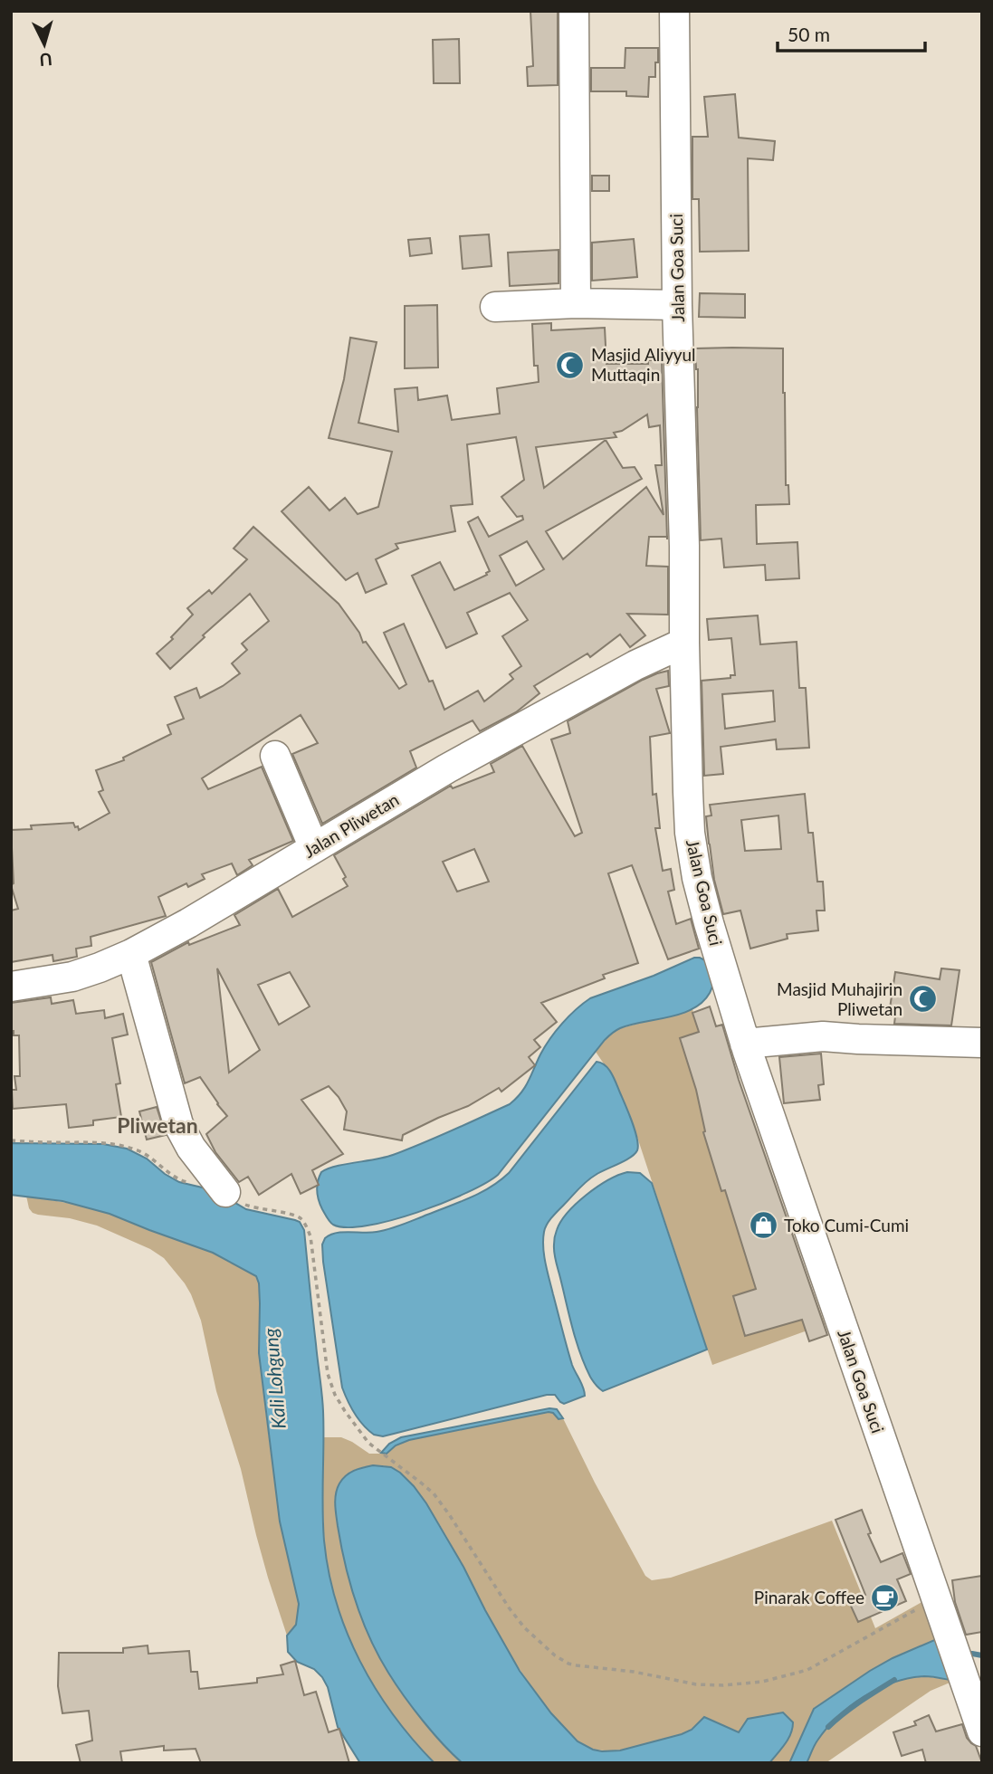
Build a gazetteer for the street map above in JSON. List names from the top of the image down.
{
  "streets": {
    "street": ["Jalan Goa Suci", "Jalan Pliwetan"]
  },
  "crossings": [
    ["Jalan Goa Suci", "Jalan Pliwetan"]
  ],
  "districts": ["Pliwetan"],
  "water": ["Kali Lohgung"],
  "places": {
    "mosque": ["Masjid Aliyyul Muttaqin", "Masjid Muhajirin Pliwetan"],
    "shop": ["Toko Cumi-Cumi"],
    "cafe": ["Pinarak Coffee"]
  },
  "scale_bar": "50 m",
  "north": "bottom"
}
